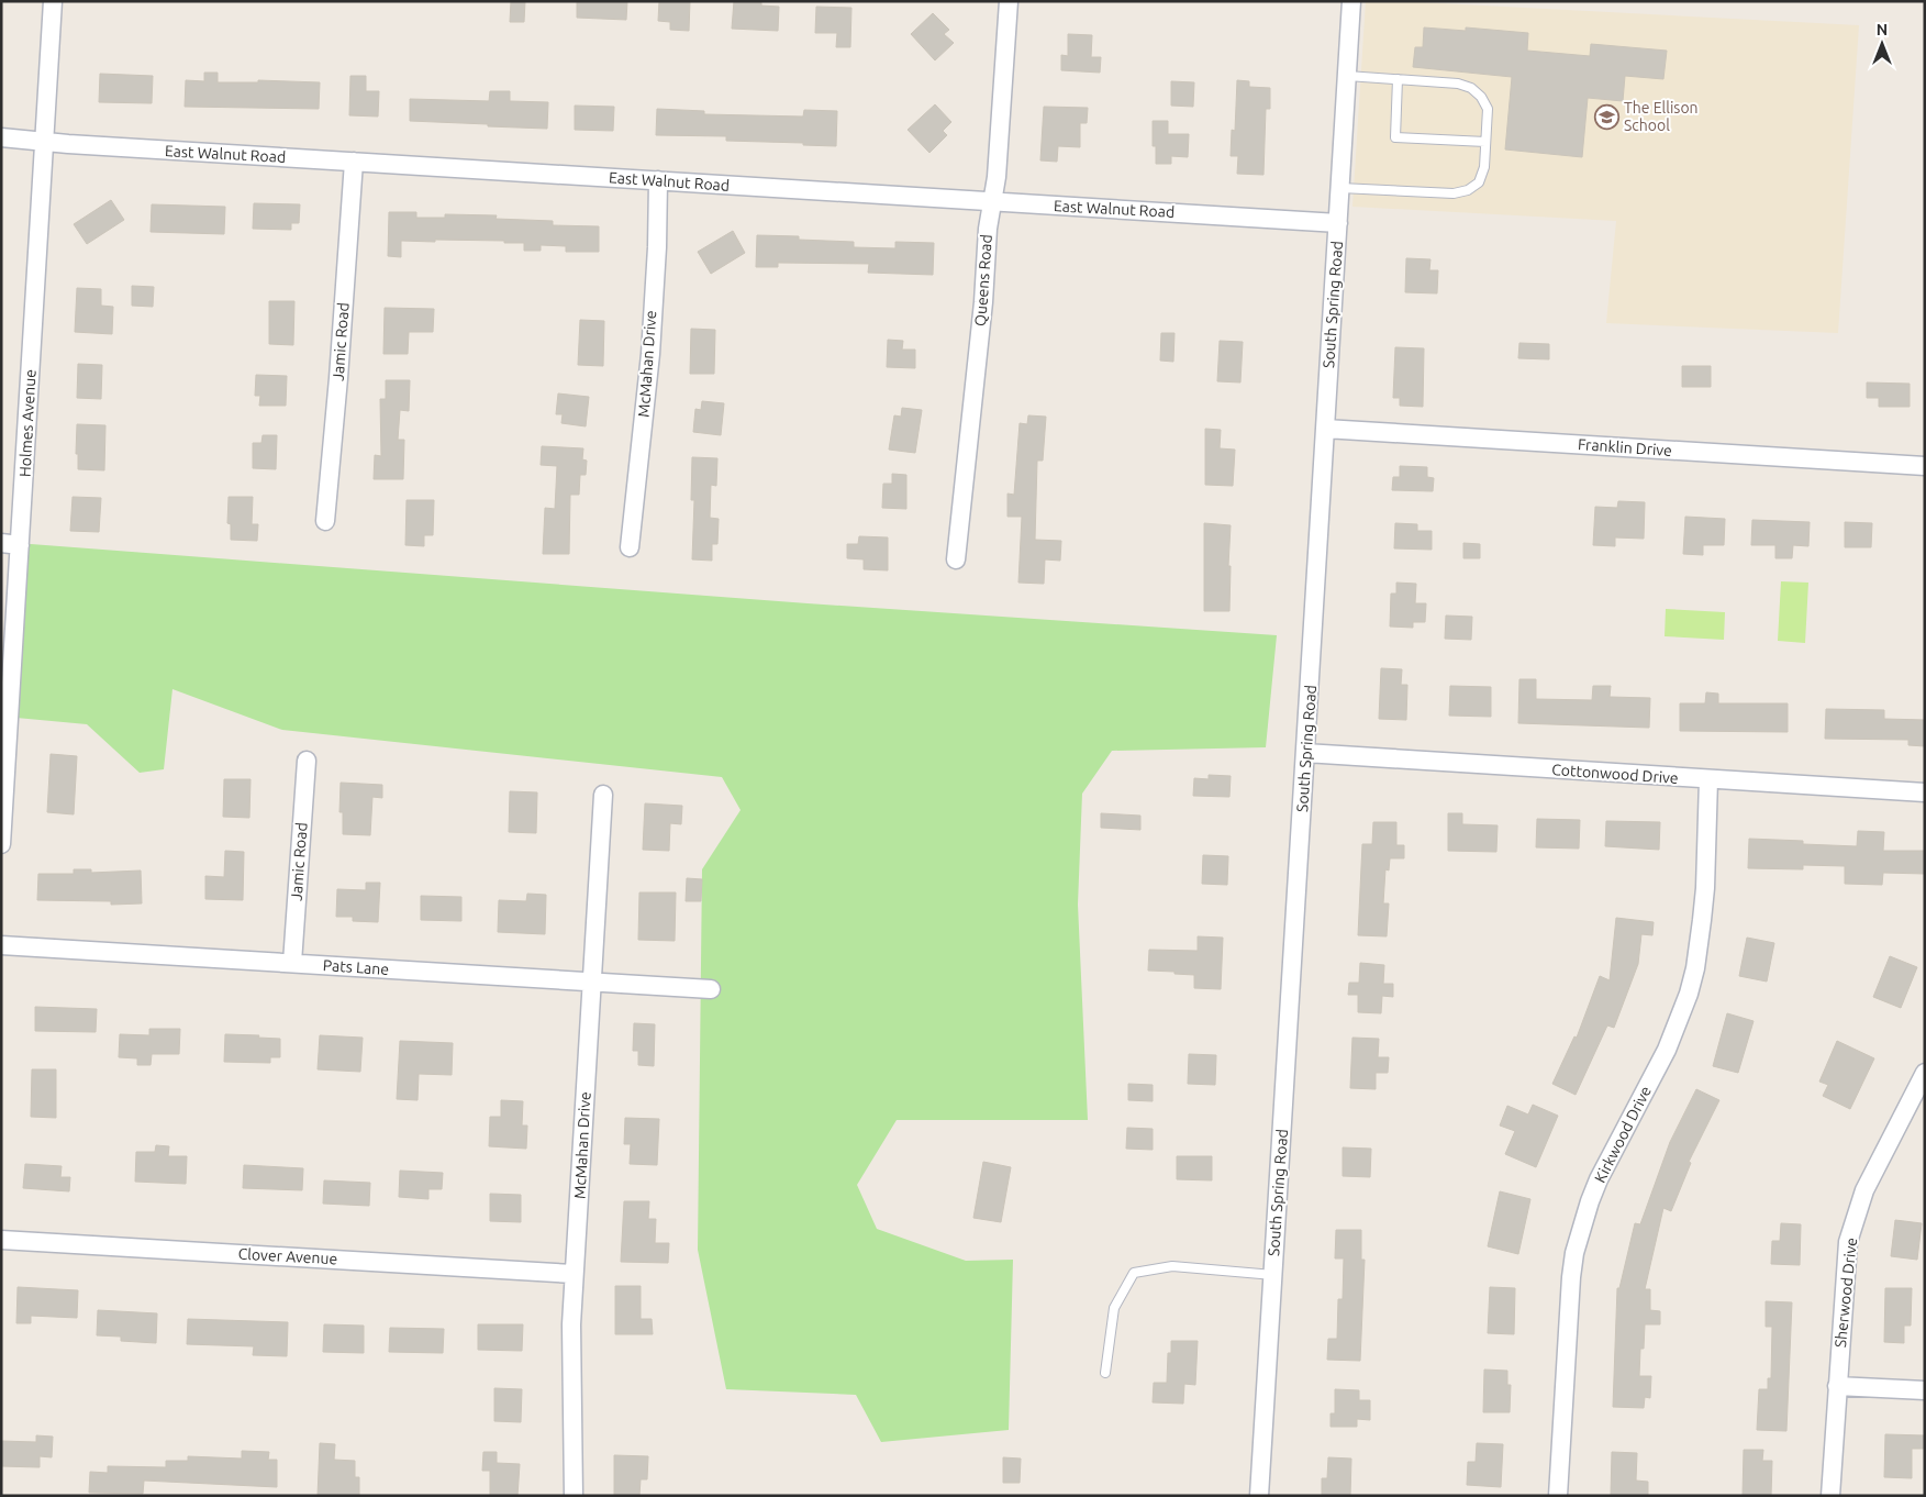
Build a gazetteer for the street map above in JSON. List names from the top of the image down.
{
  "streets": {
    "street": [
      "East Walnut Road",
      "Queens Road",
      "South Spring Road",
      "Jamic Road",
      "McMahan Drive",
      "Holmes Avenue",
      "Franklin Drive",
      "Cottonwood Drive",
      "Pats Lane",
      "Kirkwood Drive",
      "Clover Avenue",
      "Sherwood Drive"
    ]
  },
  "crossings": [
    ["East Walnut Road", "Queens Road"],
    ["East Walnut Road", "South Spring Road"],
    ["East Walnut Road", "Jamic Road"],
    ["East Walnut Road", "McMahan Drive"],
    ["East Walnut Road", "Holmes Avenue"],
    ["South Spring Road", "Franklin Drive"],
    ["South Spring Road", "Cottonwood Drive"],
    ["Jamic Road", "Pats Lane"],
    ["McMahan Drive", "Pats Lane"],
    ["McMahan Drive", "Clover Avenue"],
    ["Cottonwood Drive", "Kirkwood Drive"]
  ],
  "places": {
    "school or university": ["The Ellison School"]
  },
  "north": "top"
}
